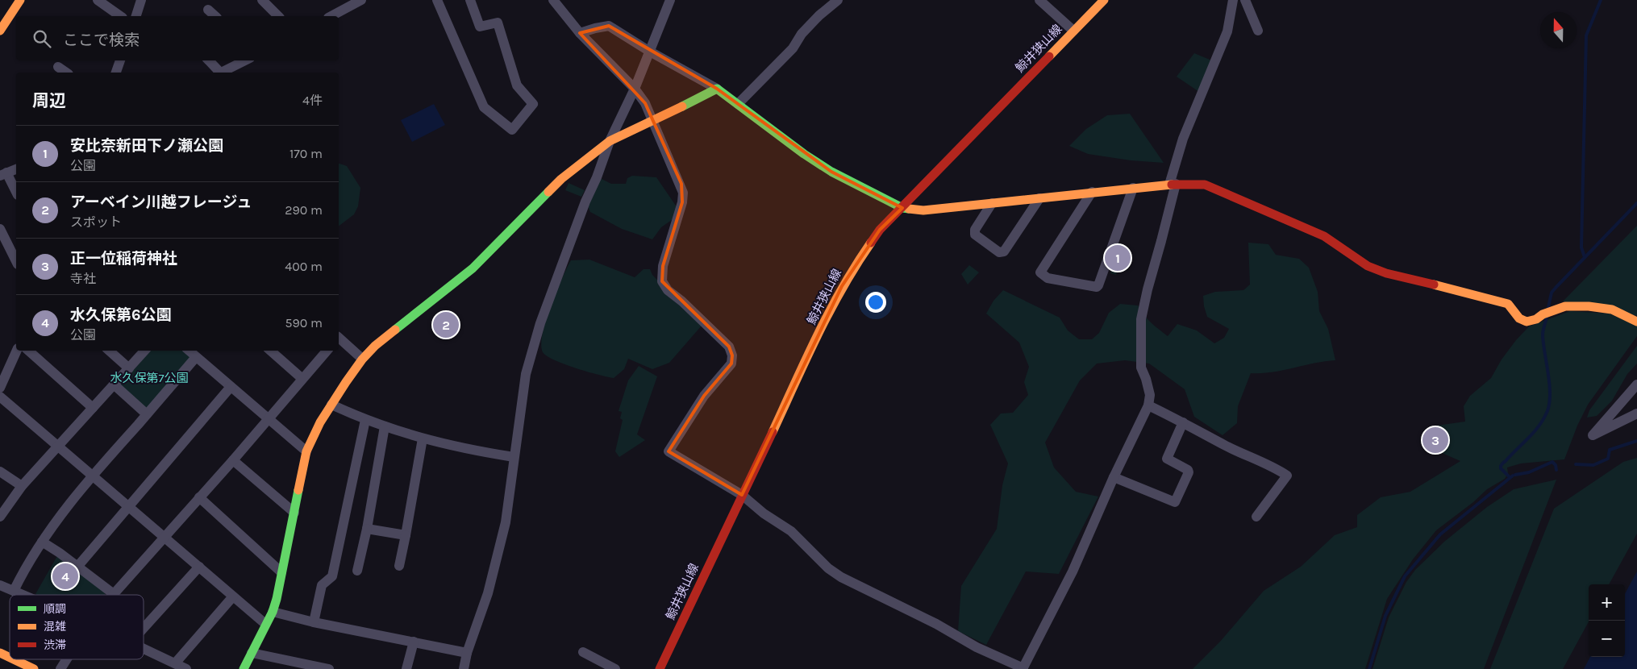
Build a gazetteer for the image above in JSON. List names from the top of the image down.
{
  "streets": {
    "street": ["鯨井狭山線"]
  },
  "parks": ["水久保第7公園"],
  "legend": ["順調", "混雑", "渋滞"],
  "north": "top",
  "page": {
    "search": "ここで検索",
    "heading": ["周辺", "4件"],
    "list": [
      {
        "mark": "1",
        "name": "安比奈新田下ノ瀬公園",
        "note": "公園",
        "value": "170 m"
      },
      {
        "mark": "2",
        "name": "アーベイン川越フレージュ",
        "note": "スポット",
        "value": "290 m"
      },
      {
        "mark": "3",
        "name": "正一位稲荷神社",
        "note": "寺社",
        "value": "400 m"
      },
      {
        "mark": "4",
        "name": "水久保第6公園",
        "note": "公園",
        "value": "590 m"
      }
    ],
    "pins": [
      "1",
      "2",
      "3",
      "4"
    ],
    "map_buttons": ["+", "−"]
  }
}
